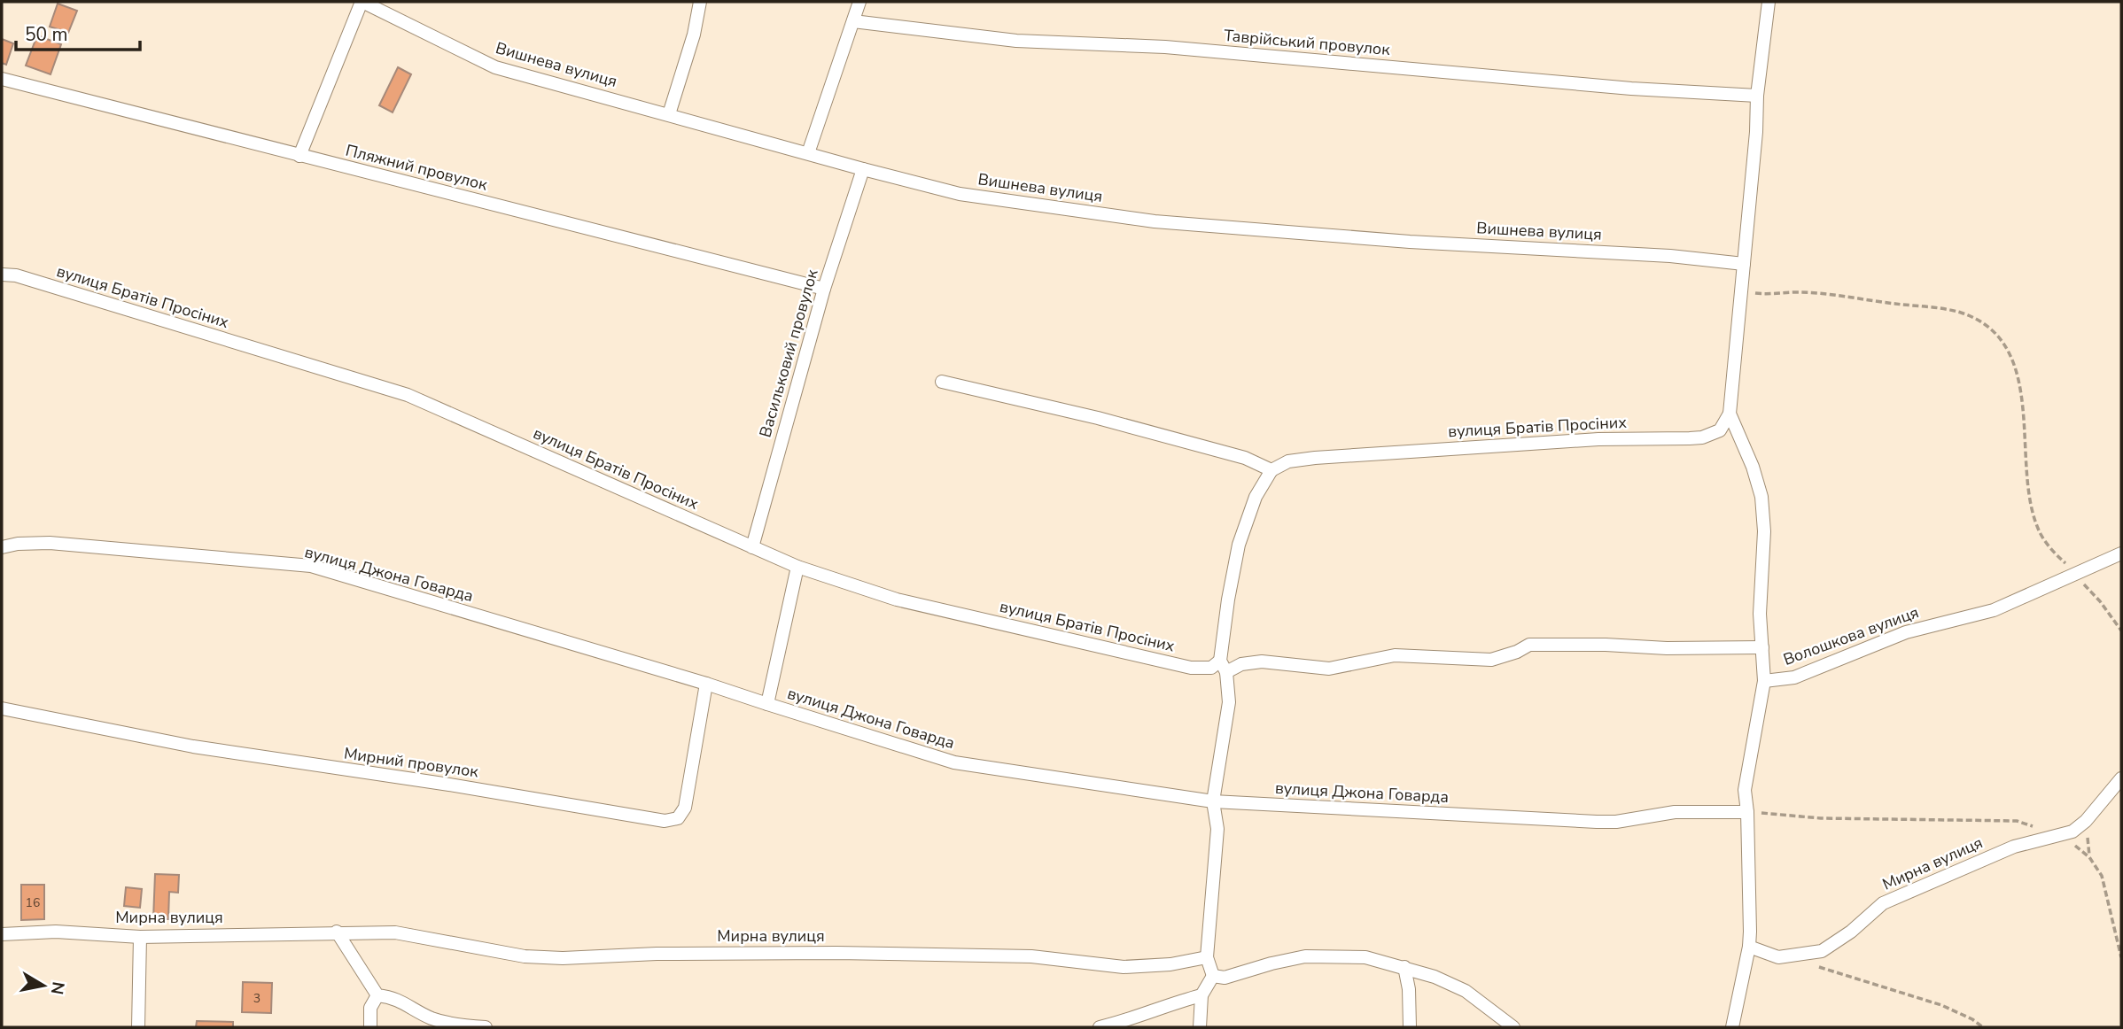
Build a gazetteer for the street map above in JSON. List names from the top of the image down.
{
  "streets": {
    "street": [
      "Таврійський провулок",
      "Вишнева вулиця",
      "Пляжний провулок",
      "вулиця Братів Просіних",
      "Васильковий провулок",
      "вулиця Джона Говарда",
      "Волошкова вулиця",
      "Мирний провулок",
      "Мирна вулиця"
    ]
  },
  "crossings": [
    ["Вишнева вулиця", "Васильковий провулок"],
    ["Пляжний провулок", "Васильковий провулок"],
    ["вулиця Братів Просіних", "Васильковий провулок"],
    ["вулиця Джона Говарда", "Мирний провулок"]
  ],
  "house_numbers": ["16", "3"],
  "scale_bar": "50 m",
  "north": "right"
}
